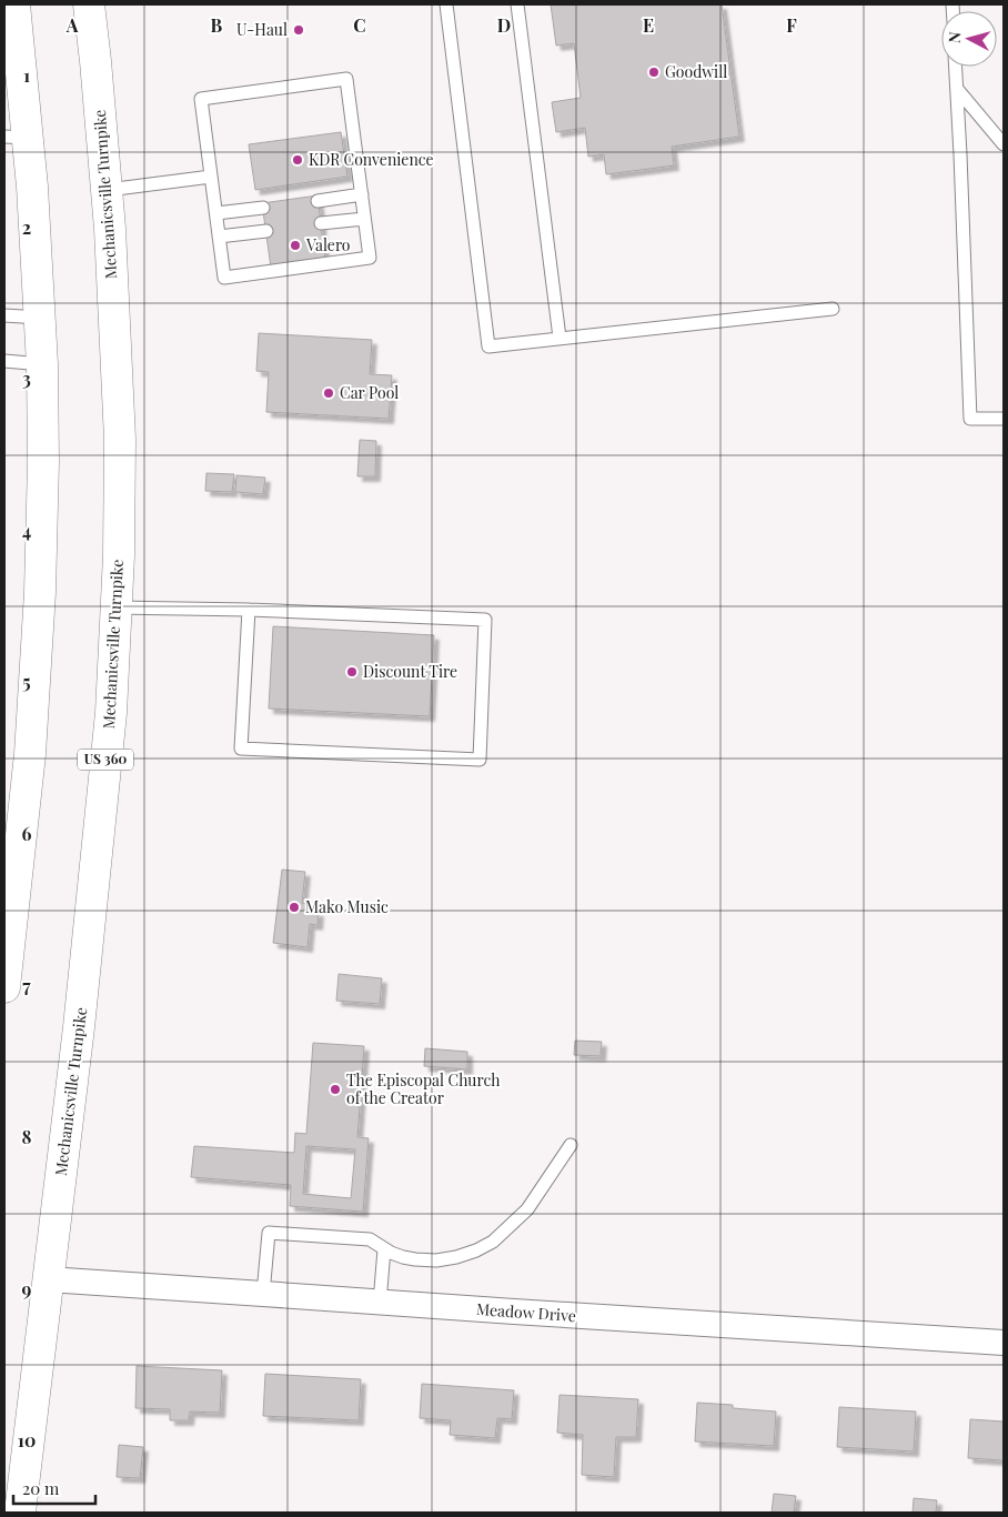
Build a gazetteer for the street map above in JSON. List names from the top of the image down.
{
  "streets": {
    "highway": ["Mechanicsville Turnpike", "US 360"],
    "street": ["Meadow Drive"]
  },
  "crossings": [
    ["Mechanicsville Turnpike", "Meadow Drive"]
  ],
  "places": [
    "U-Haul",
    "Goodwill",
    "KDR Convenience",
    "Valero",
    "Car Pool",
    "Discount Tire",
    "Mako Music",
    "The Episcopal Church of the Creator"
  ],
  "scale_bar": "20 m",
  "north": "left",
  "grid": {
    "columns": [
      "A",
      "B",
      "C",
      "D",
      "E",
      "F"
    ],
    "rows": [
      "1",
      "2",
      "3",
      "4",
      "5",
      "6",
      "7",
      "8",
      "9",
      "10"
    ]
  }
}
